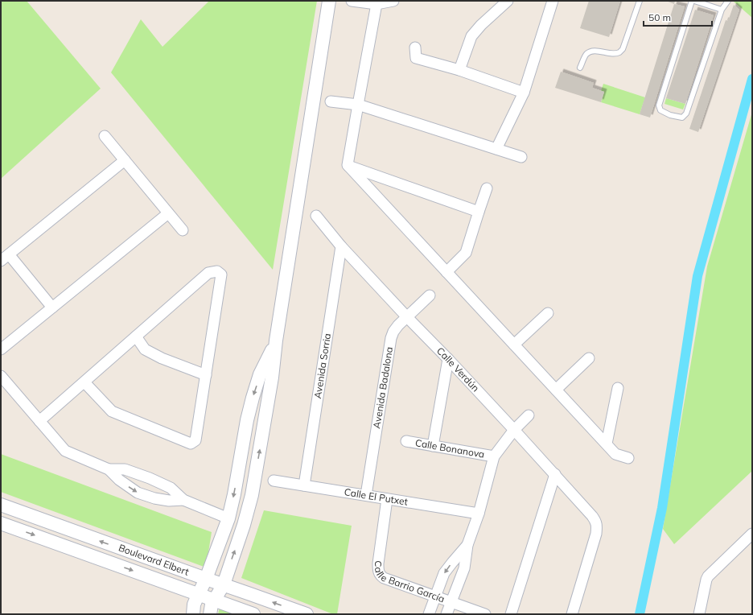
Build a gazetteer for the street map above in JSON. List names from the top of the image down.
{
  "streets": {
    "street": [
      "Avenida Sorria",
      "Calle Verdún",
      "Avenida Badalona",
      "Calle Bonanova",
      "Calle El Putxet",
      "Boulevard Elbert",
      "Calle Barrio García"
    ]
  },
  "crossings": [
    ["Avenida Sorria", "Calle Verdún"],
    ["Avenida Sorria", "Calle El Putxet"],
    ["Calle Verdún", "Avenida Badalona"],
    ["Avenida Badalona", "Calle El Putxet"],
    ["Calle El Putxet", "Calle Barrio García"]
  ],
  "scale_bar": "50 m"
}
